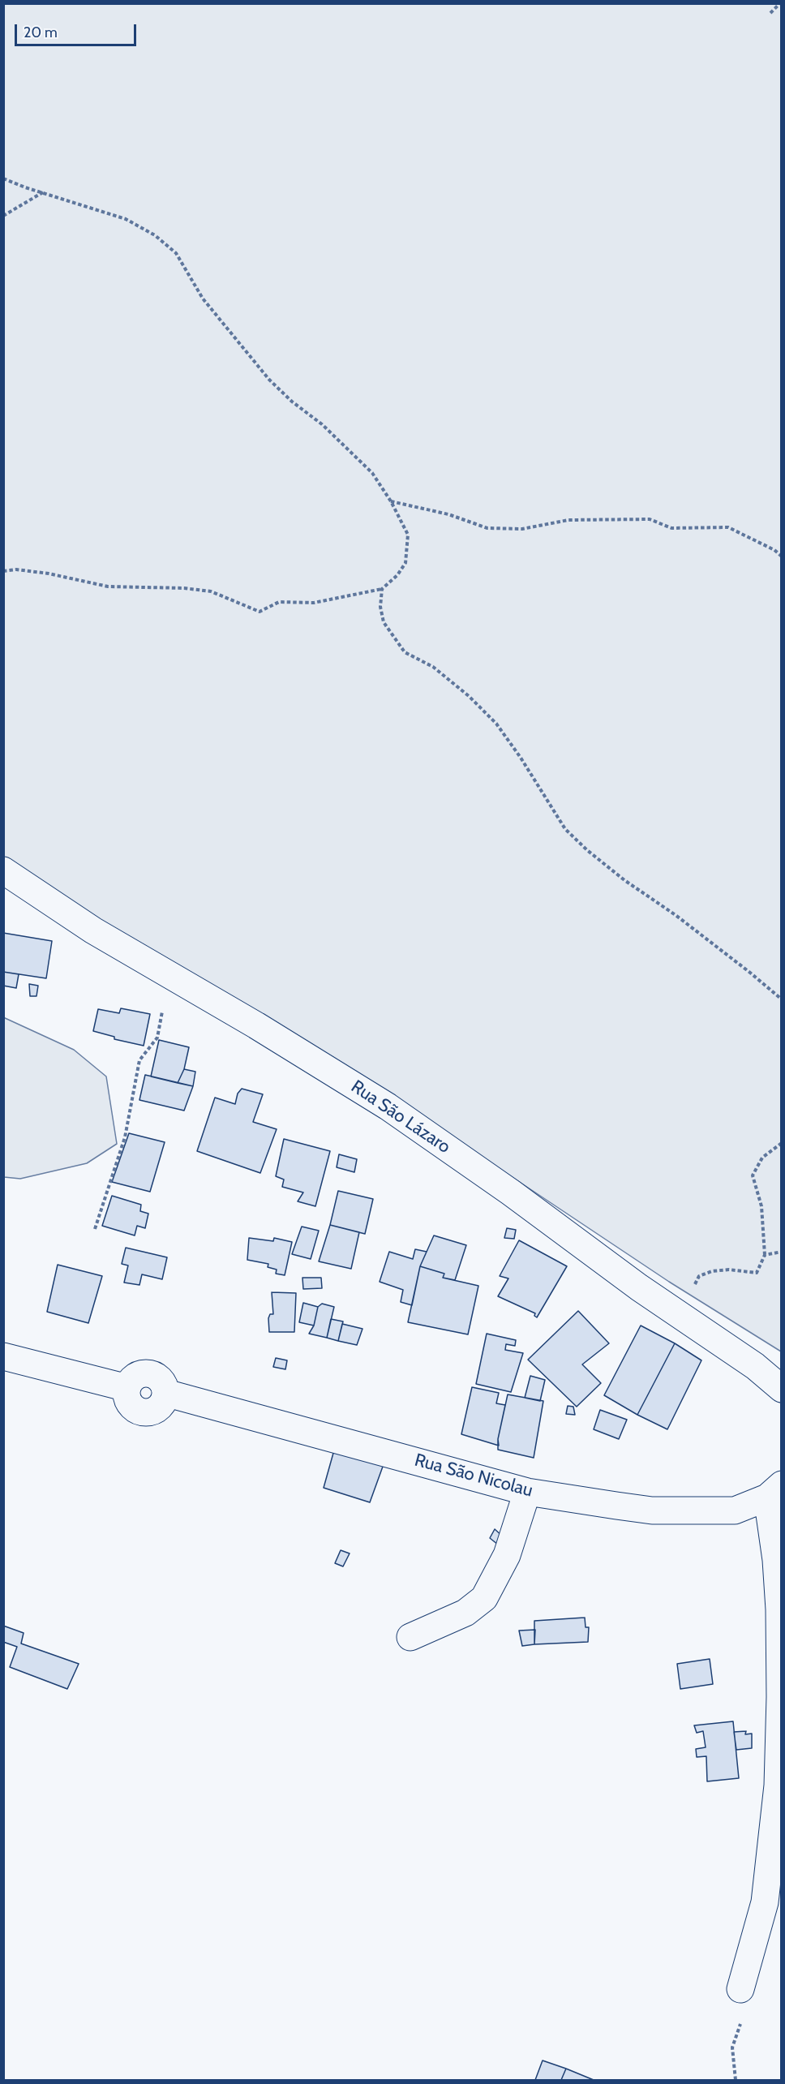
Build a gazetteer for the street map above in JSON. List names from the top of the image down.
{
  "streets": {
    "street": ["Rua São Lázaro", "Rua São Nicolau"]
  },
  "scale_bar": "20 m"
}
